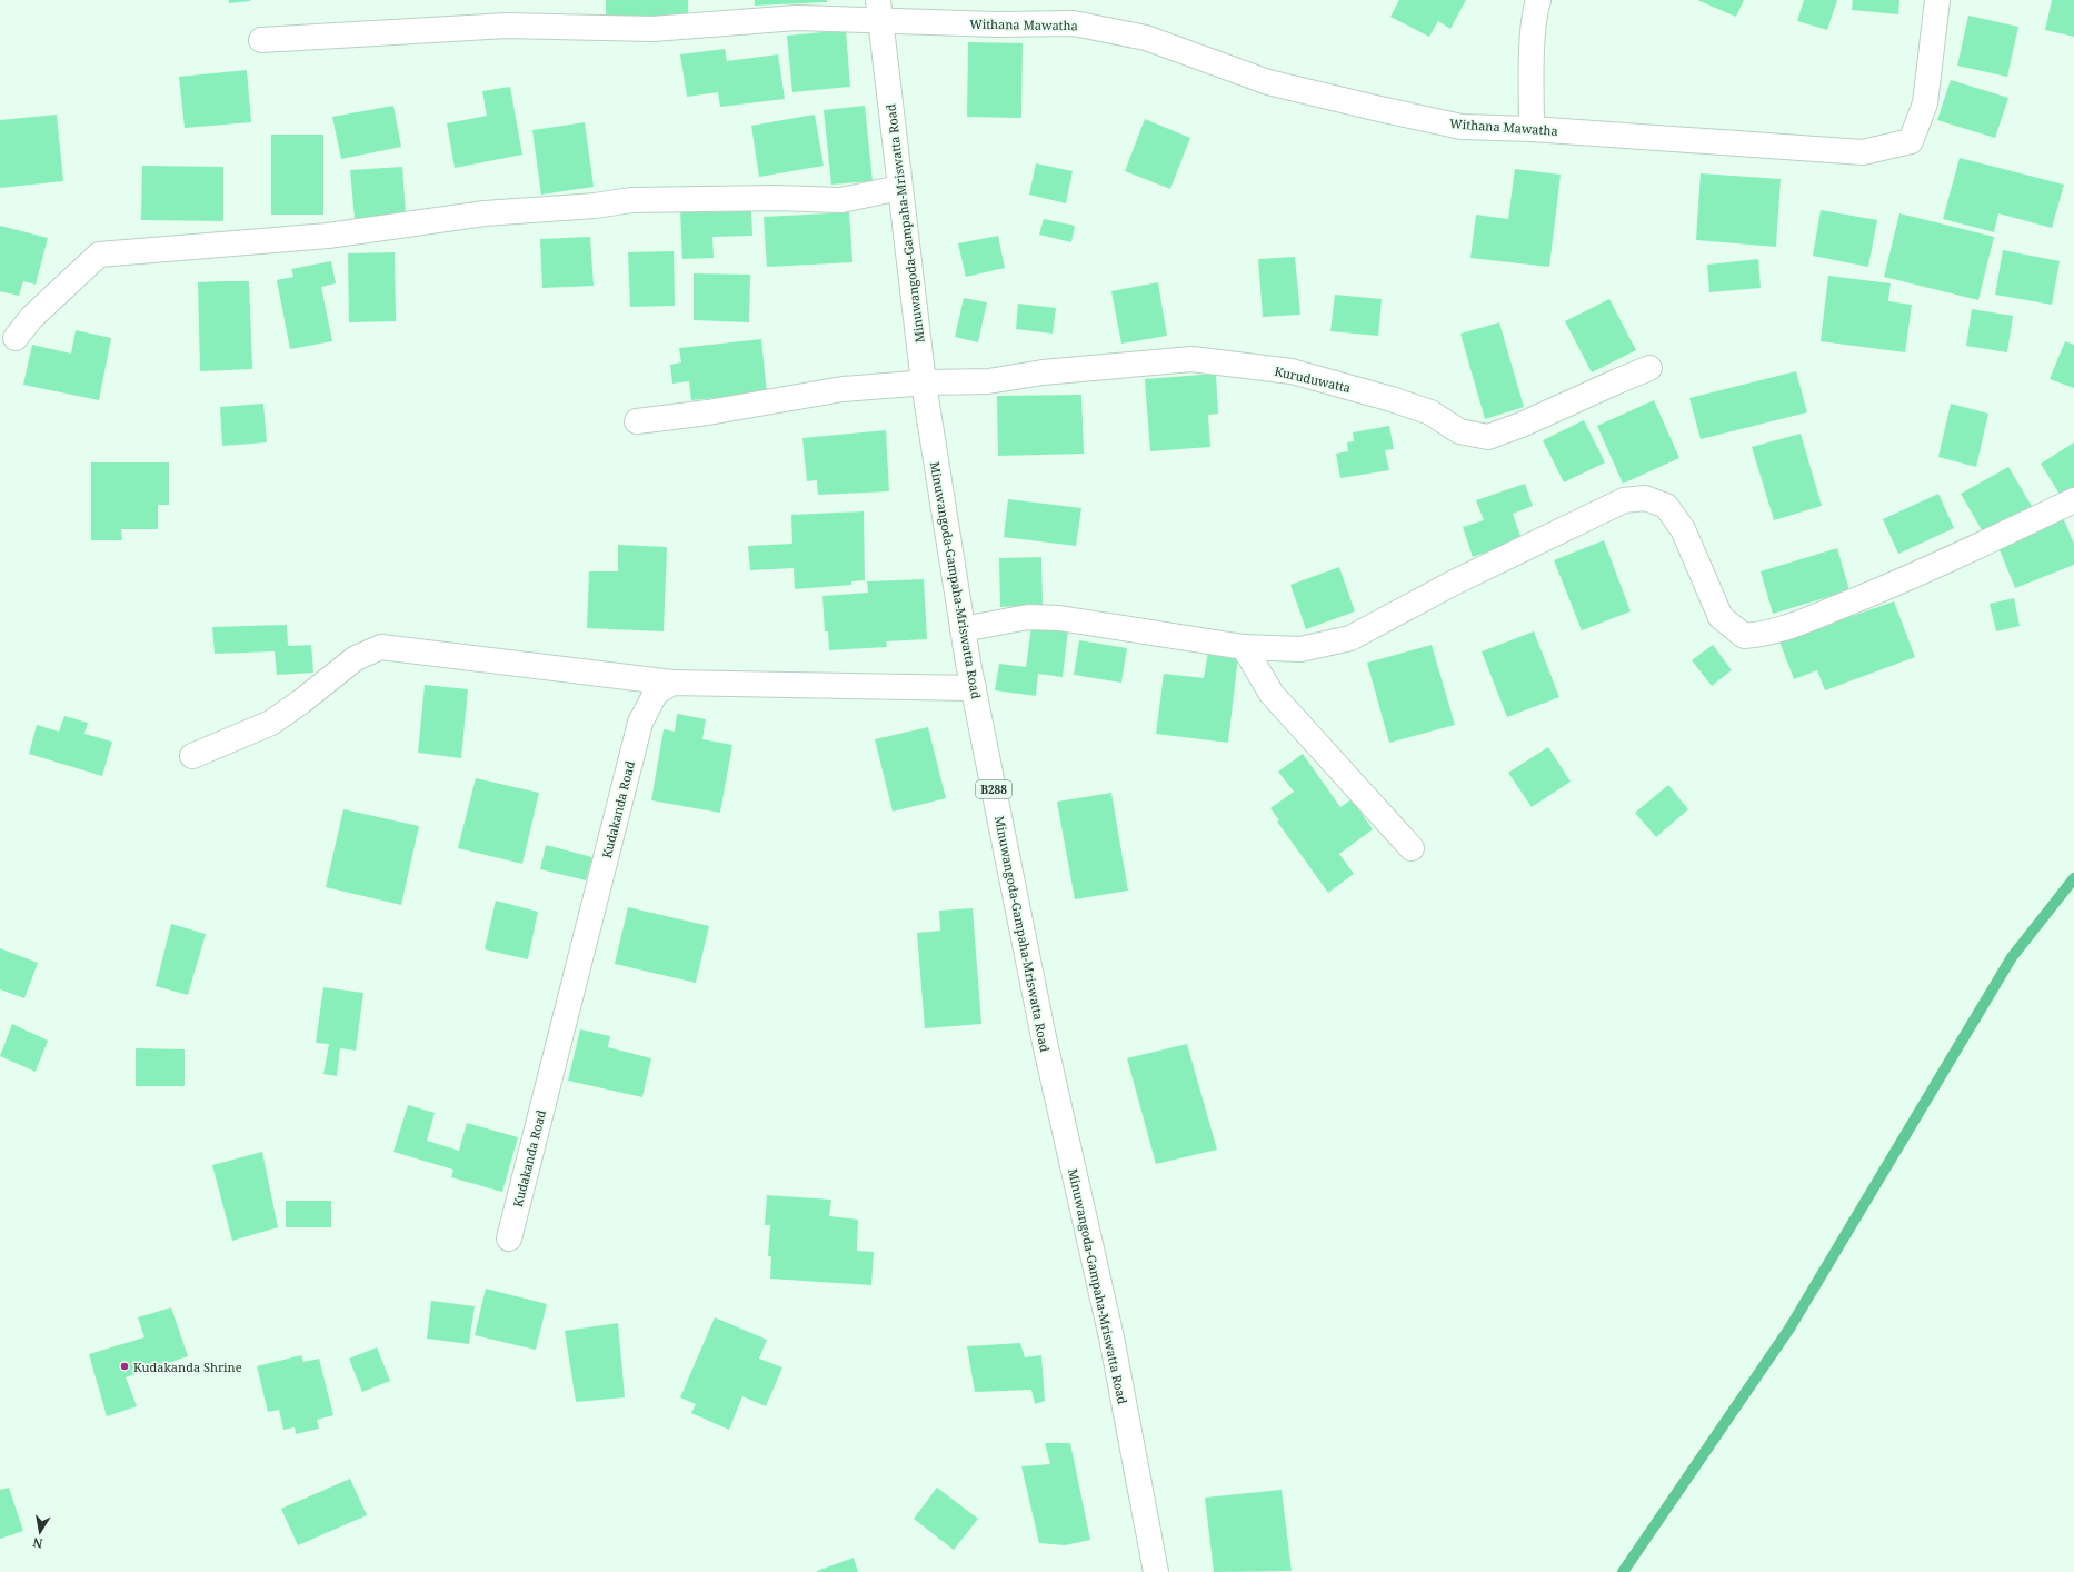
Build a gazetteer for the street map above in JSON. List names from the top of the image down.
{
  "streets": {
    "street": [
      "Withana Mawatha",
      "Minuwangoda-Gampaha-Mriswatta Road",
      "Kuruduwatta",
      "B288",
      "Kudakanda Road"
    ]
  },
  "crossings": [
    ["Withana Mawatha", "Minuwangoda-Gampaha-Mriswatta Road"],
    ["Minuwangoda-Gampaha-Mriswatta Road", "Kuruduwatta"]
  ],
  "places": ["Kudakanda Shrine"],
  "north": "bottom"
}
